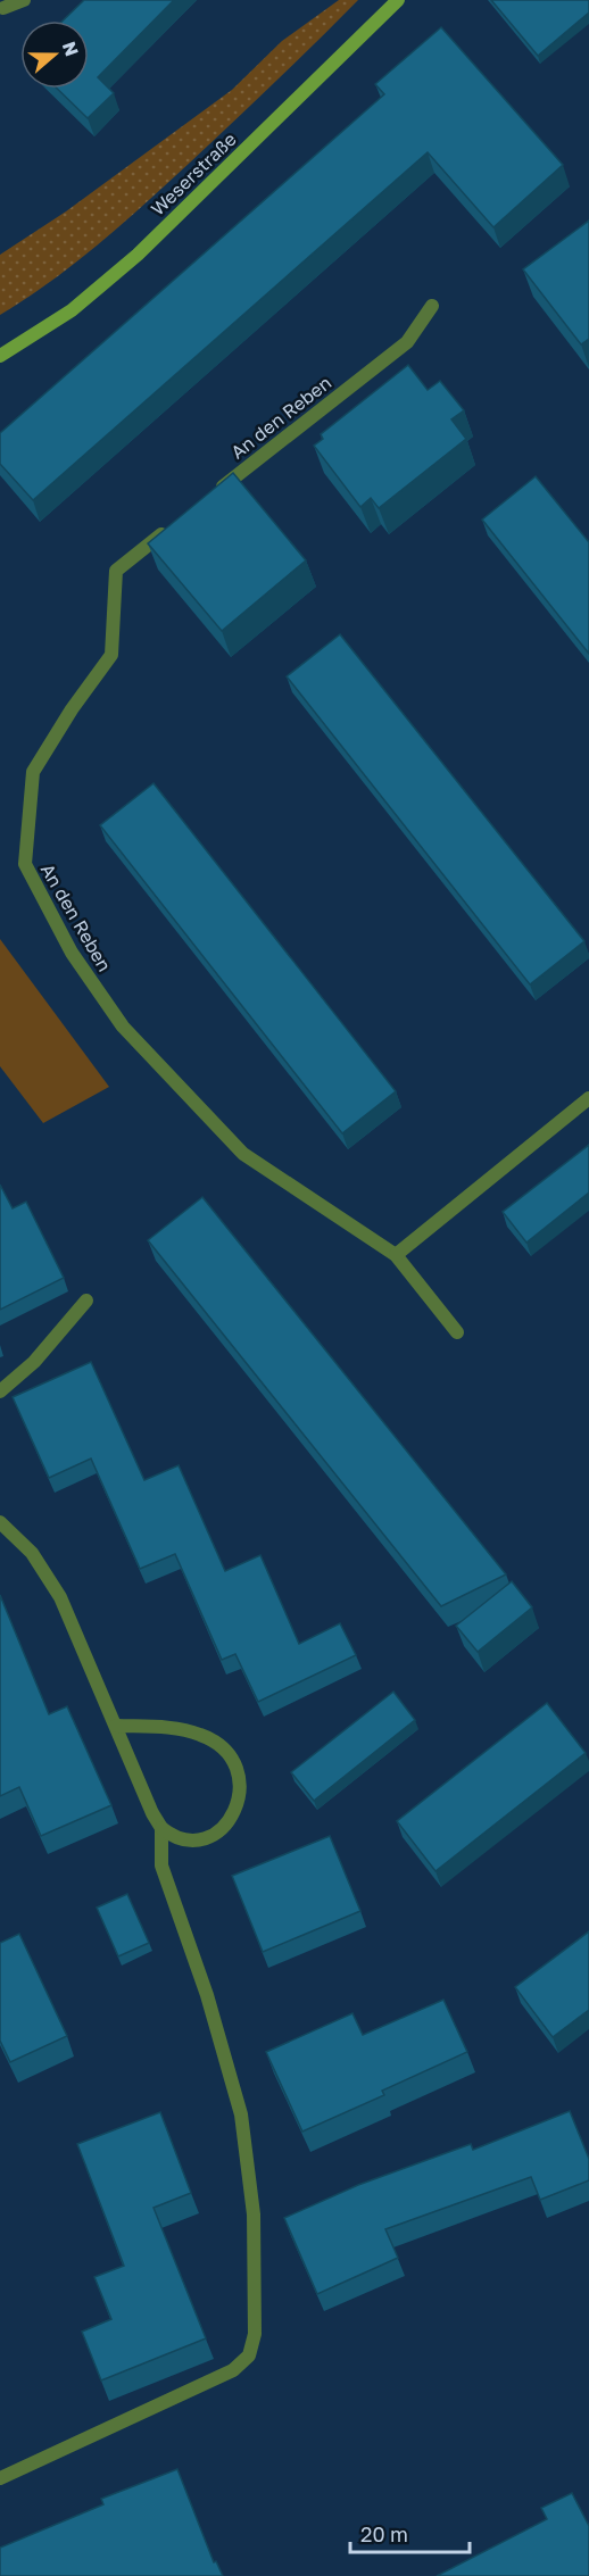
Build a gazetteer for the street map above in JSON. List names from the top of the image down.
{
  "streets": {
    "street": ["Weserstraße", "An den Reben"]
  },
  "scale_bar": "20 m",
  "north": "right"
}
